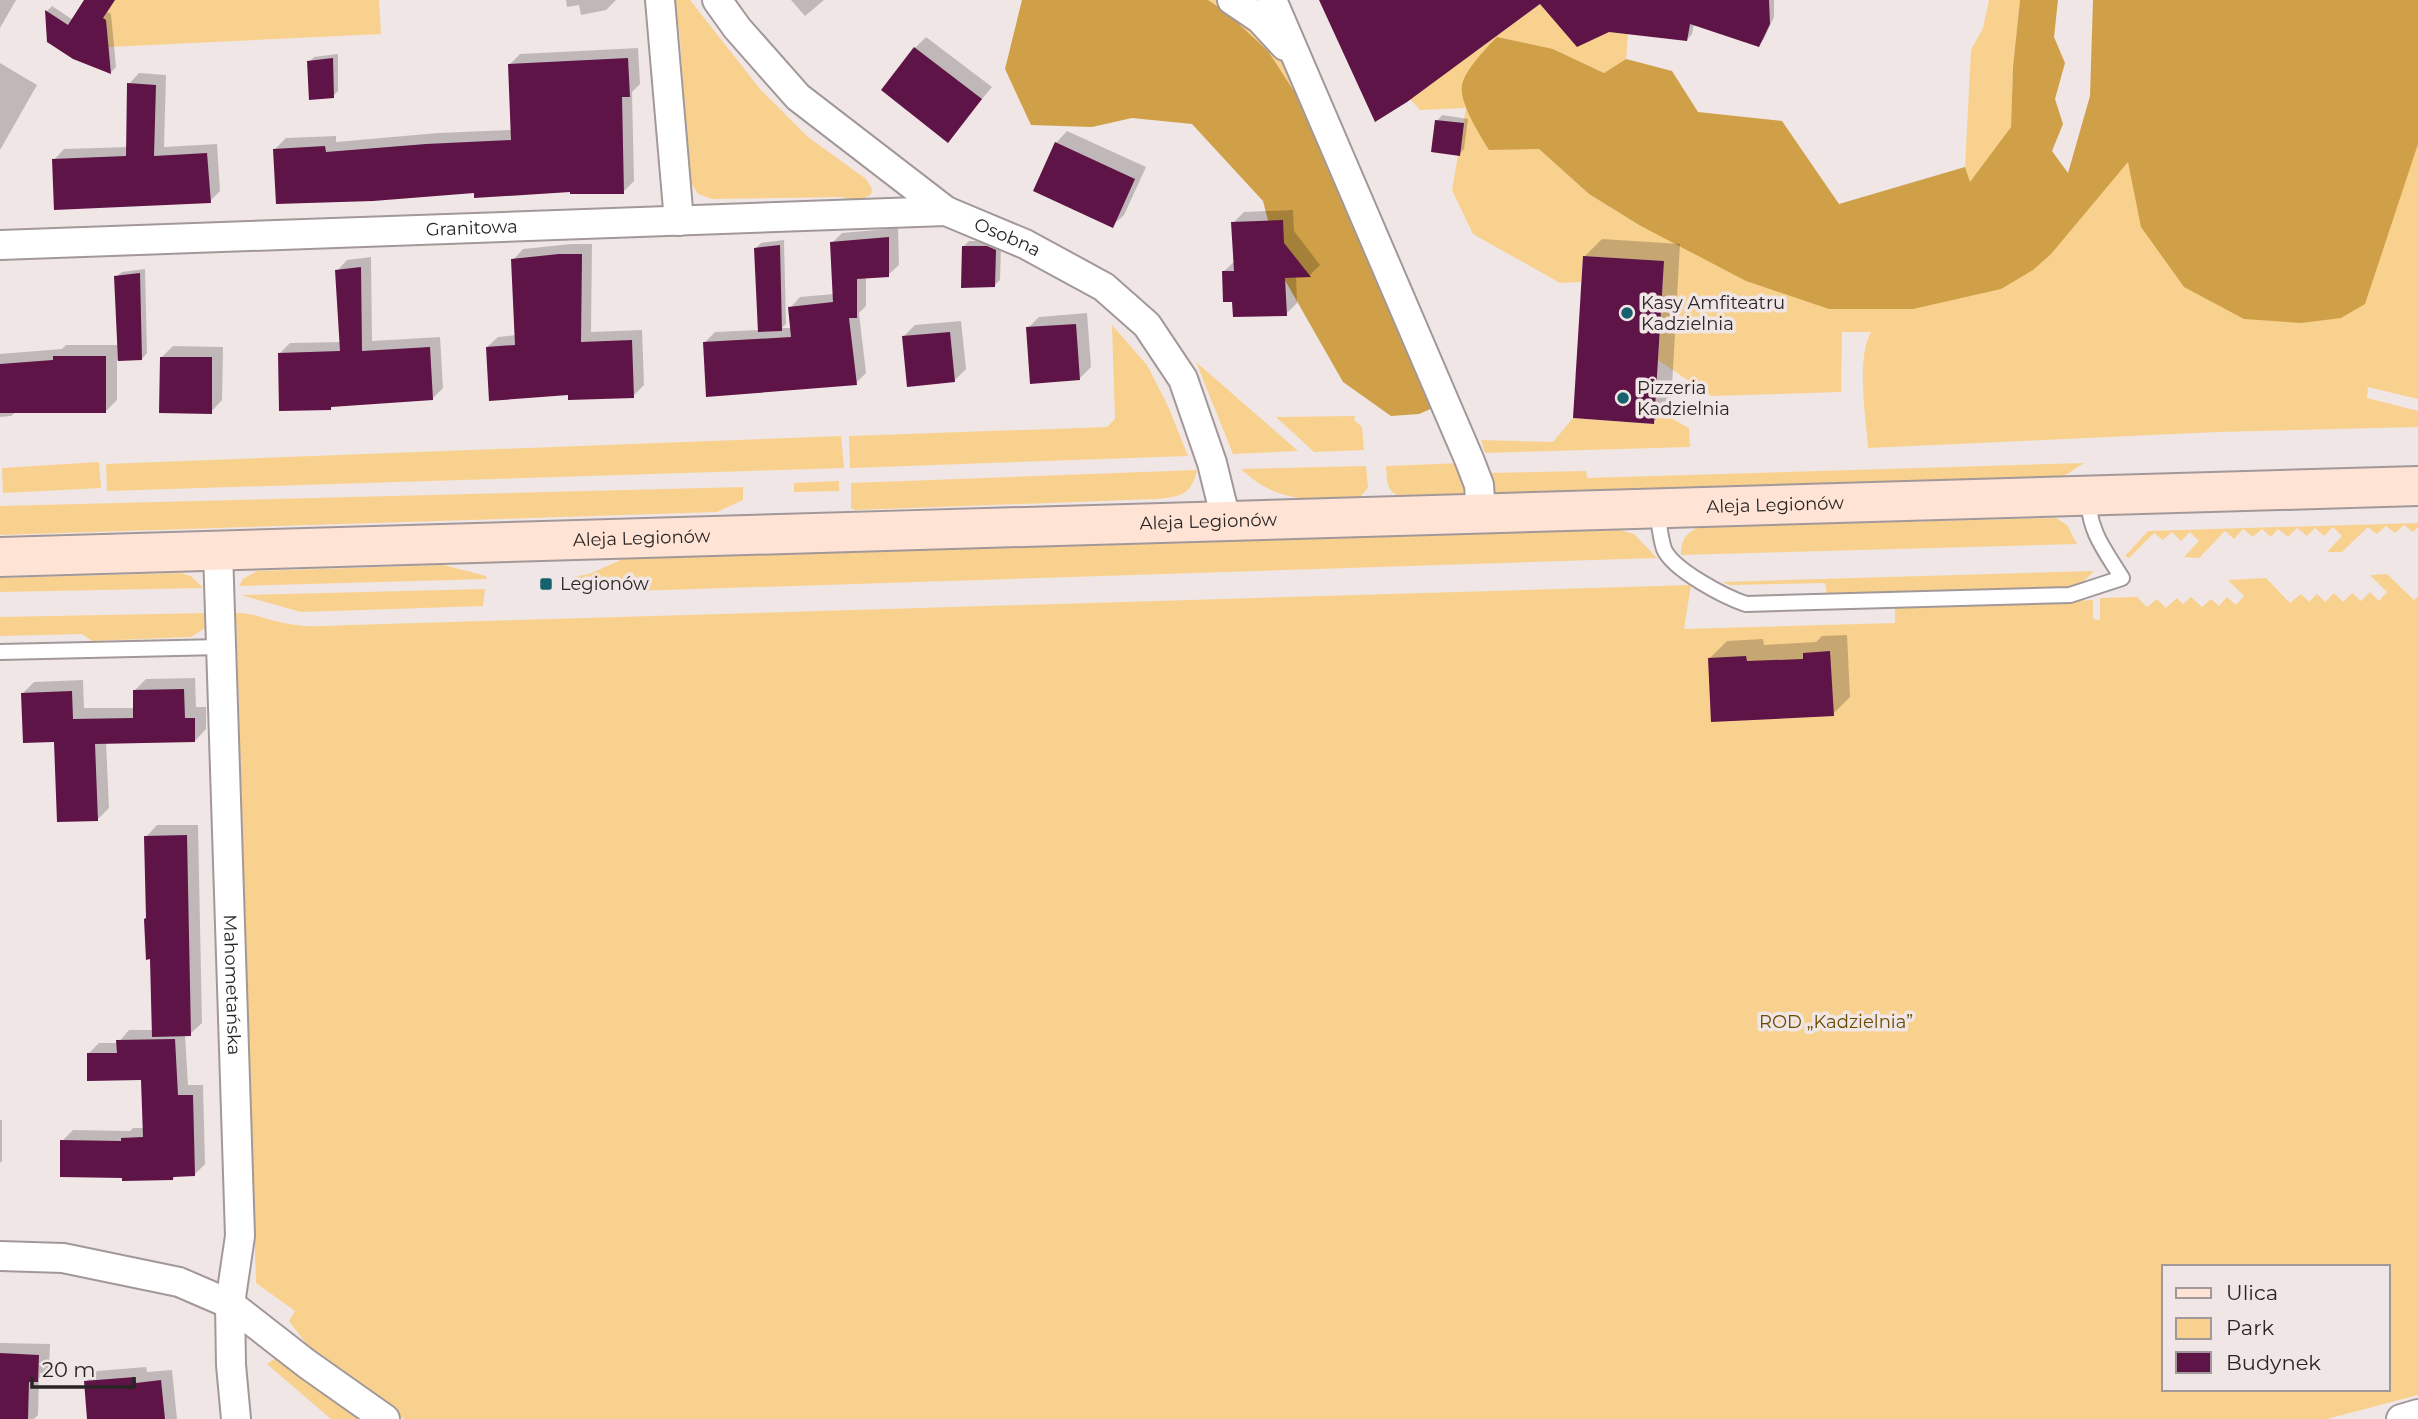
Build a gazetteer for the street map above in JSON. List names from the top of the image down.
{
  "streets": {
    "street": [
      "Granitowa",
      "Osobna",
      "Aleja Legionów",
      "Mahometańska"
    ]
  },
  "crossings": [
    ["Granitowa", "Osobna"],
    ["Osobna", "Aleja Legionów"],
    ["Aleja Legionów", "Mahometańska"]
  ],
  "parks": ["ROD „Kadzielnia”"],
  "places": {
    "other": ["Kasy Amfiteatru Kadzielnia", "Pizzeria Kadzielnia"],
    "transit": ["Legionów"]
  },
  "legend": ["Ulica", "Park", "Budynek"],
  "scale_bar": "20 m"
}
